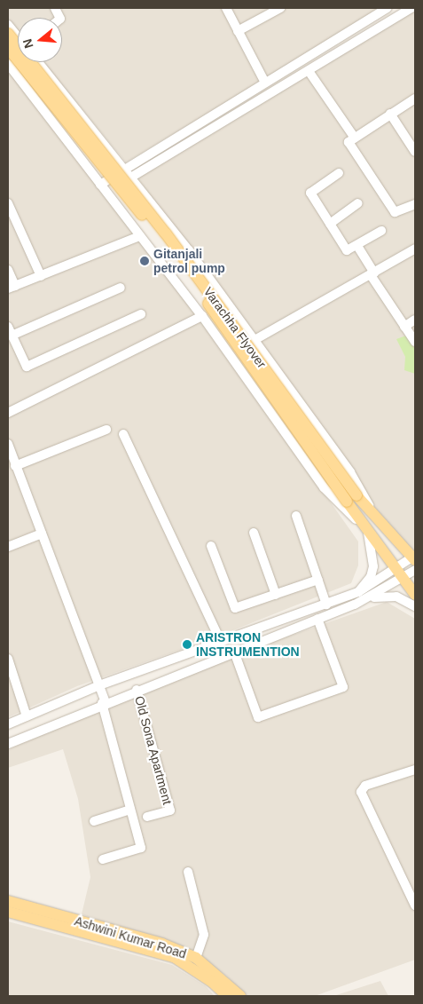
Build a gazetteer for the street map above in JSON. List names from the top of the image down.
{
  "streets": {
    "main road": ["Varachha Flyover", "Ashwini Kumar Road"],
    "street": ["Old Sona Apartment"]
  },
  "places": ["Gitanjali petrol pump", "ARISTRON INSTRUMENTION"],
  "north": "left"
}
